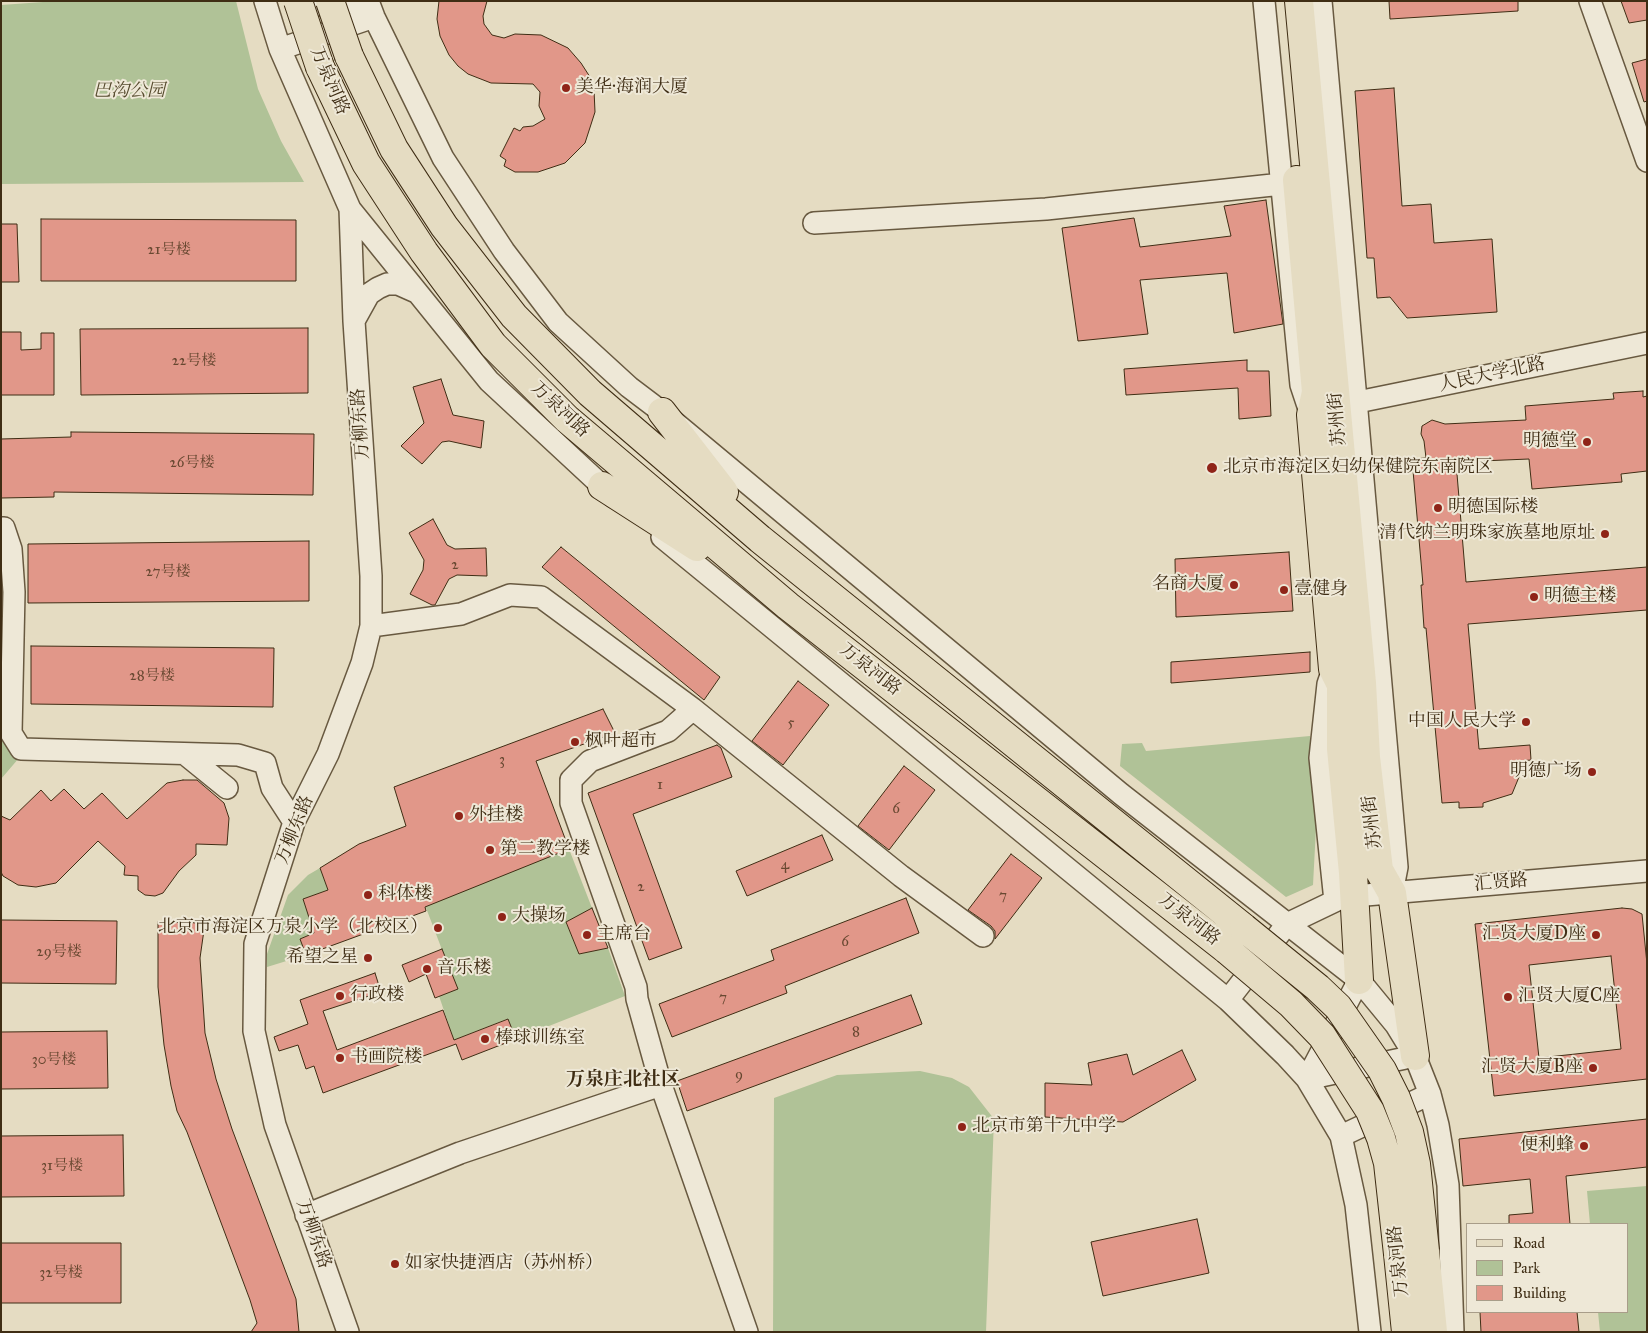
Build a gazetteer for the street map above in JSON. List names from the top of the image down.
{
  "streets": {
    "main road": ["万泉河路", "苏州街"],
    "street": ["人民大学北路", "万柳东路", "汇贤路"]
  },
  "crossings": [
    ["万泉河路", "万柳东路"],
    ["人民大学北路", "苏州街"],
    ["苏州街", "汇贤路"]
  ],
  "districts": ["万泉庄北社区"],
  "parks": ["巴沟公园"],
  "places": [
    "美华·海润大厦",
    "明德堂",
    "北京市海淀区妇幼保健院东南院区",
    "明德国际楼",
    "清代纳兰明珠家族墓地原址",
    "名商大厦",
    "壹健身",
    "明德主楼",
    "中国人民大学",
    "枫叶超市",
    "明德广场",
    "外挂楼",
    "第二教学楼",
    "科体楼",
    "大操场",
    "北京市海淀区万泉小学（北校区）",
    "主席台",
    "汇贤大厦D座",
    "希望之星",
    "音乐楼",
    "行政楼",
    "汇贤大厦C座",
    "棒球训练室",
    "书画院楼",
    "汇贤大厦B座",
    "北京市第十九中学",
    "便利蜂",
    "如家快捷酒店（苏州桥）"
  ],
  "house_numbers": [
    "21号楼",
    "22号楼",
    "26号楼",
    "2",
    "27号楼",
    "28号楼",
    "5",
    "3",
    "1",
    "6",
    "4",
    "2",
    "7",
    "6",
    "29号楼",
    "7",
    "8",
    "30号楼",
    "9",
    "31号楼",
    "32号楼"
  ],
  "legend": ["Road", "Park", "Building"]
}
